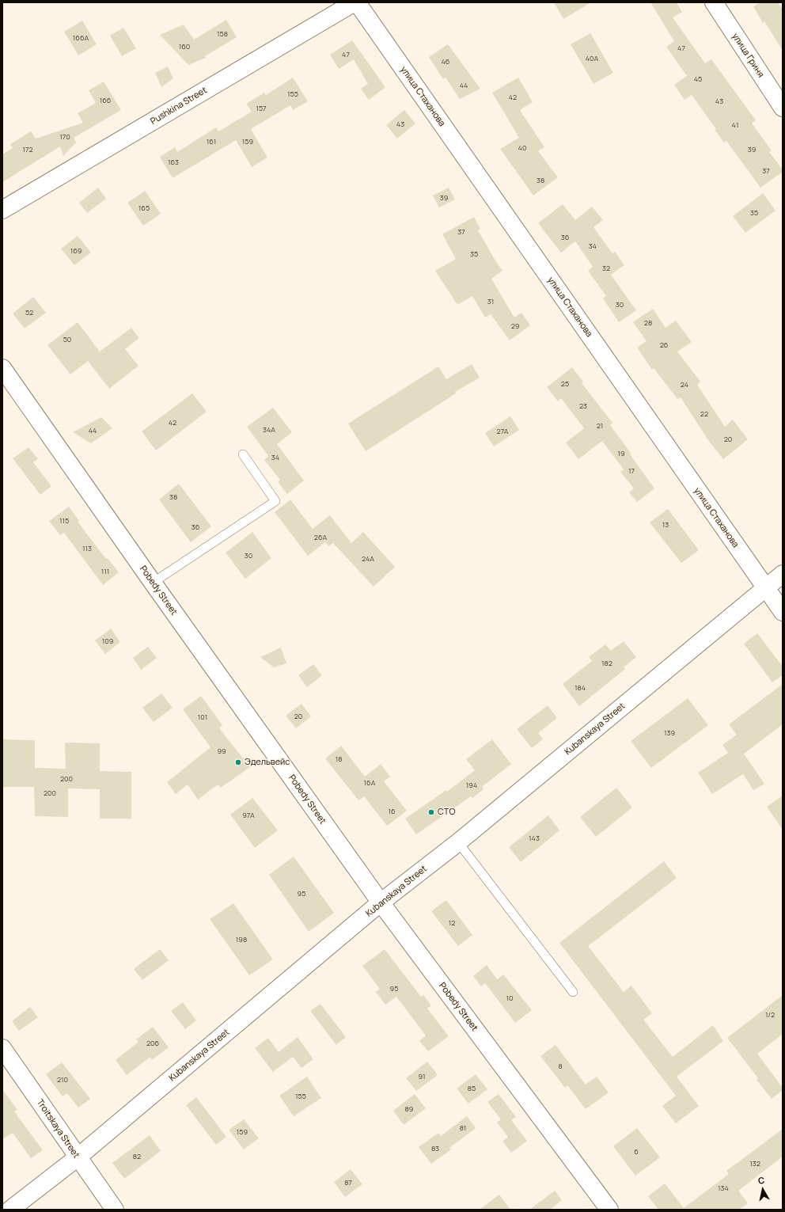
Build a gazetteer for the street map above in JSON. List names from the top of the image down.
{
  "streets": {
    "street": [
      "улица Гриня",
      "улица Стаханова",
      "Pushkina Street",
      "Pobedy Street",
      "Kubanskaya Street",
      "Troitskaya Street"
    ]
  },
  "crossings": [
    ["улица Стаханова", "Pushkina Street"],
    ["улица Стаханова", "Kubanskaya Street"],
    ["Pobedy Street", "Kubanskaya Street"],
    ["Kubanskaya Street", "Troitskaya Street"]
  ],
  "places": ["Эдельвейс", "СТО"],
  "house_numbers": [
    "158",
    "166А",
    "160",
    "47",
    "47",
    "40А",
    "46",
    "45",
    "44",
    "155",
    "42",
    "166",
    "43",
    "157",
    "43",
    "41",
    "170",
    "161",
    "159",
    "40",
    "172",
    "39",
    "163",
    "37",
    "38",
    "39",
    "165",
    "35",
    "37",
    "36",
    "34",
    "169",
    "35",
    "32",
    "31",
    "30",
    "52",
    "28",
    "29",
    "50",
    "26",
    "25",
    "24",
    "23",
    "22",
    "42",
    "21",
    "34А",
    "44",
    "27А",
    "20",
    "19",
    "34",
    "17",
    "38",
    "115",
    "13",
    "36",
    "26А",
    "113",
    "30",
    "24А",
    "111",
    "109",
    "182",
    "184",
    "20",
    "101",
    "139",
    "99",
    "18",
    "200",
    "16А",
    "194",
    "200",
    "16",
    "97А",
    "143",
    "95",
    "12",
    "198",
    "95",
    "10",
    "1/2",
    "206",
    "8",
    "91",
    "210",
    "85",
    "155",
    "89",
    "81",
    "159",
    "83",
    "6",
    "82",
    "132",
    "87",
    "134"
  ],
  "north": "top"
}
